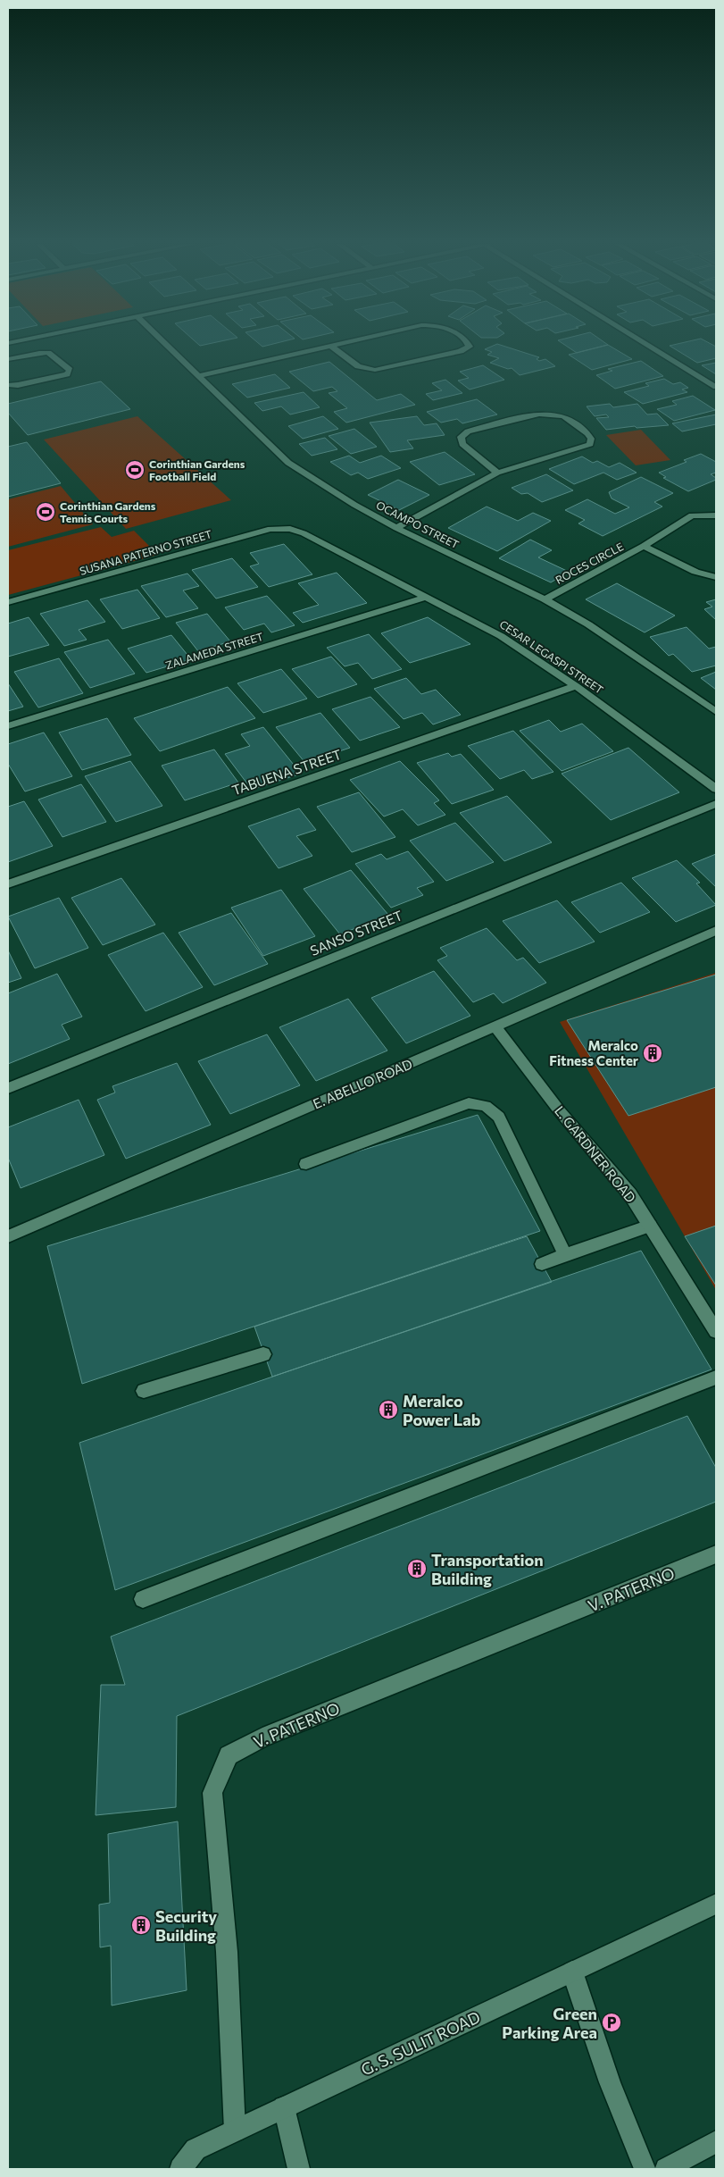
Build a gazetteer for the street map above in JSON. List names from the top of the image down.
{
  "streets": {
    "street": [
      "OCAMPO STREET",
      "SUSANA PATERNO STREET",
      "ROCES CIRCLE",
      "ZALAMEDA STREET",
      "CESAR LEGASPI STREET",
      "TABUENA STREET",
      "SANSO STREET",
      "E. ABELLO ROAD",
      "L. GARDNER ROAD",
      "V. PATERNO",
      "G. S. SULIT ROAD"
    ]
  },
  "crossings": [
    ["OCAMPO STREET", "ROCES CIRCLE"],
    ["SUSANA PATERNO STREET", "CESAR LEGASPI STREET"],
    ["ZALAMEDA STREET", "CESAR LEGASPI STREET"],
    ["CESAR LEGASPI STREET", "TABUENA STREET"],
    ["E. ABELLO ROAD", "L. GARDNER ROAD"],
    ["V. PATERNO", "G. S. SULIT ROAD"]
  ],
  "places": {
    "sports": ["Corinthian Gardens Football Field", "Corinthian Gardens Tennis Courts"],
    "building": [
      "Meralco Fitness Center",
      "Meralco Power Lab",
      "Transportation Building",
      "Security Building"
    ],
    "parking": ["Green Parking Area"]
  }
}
